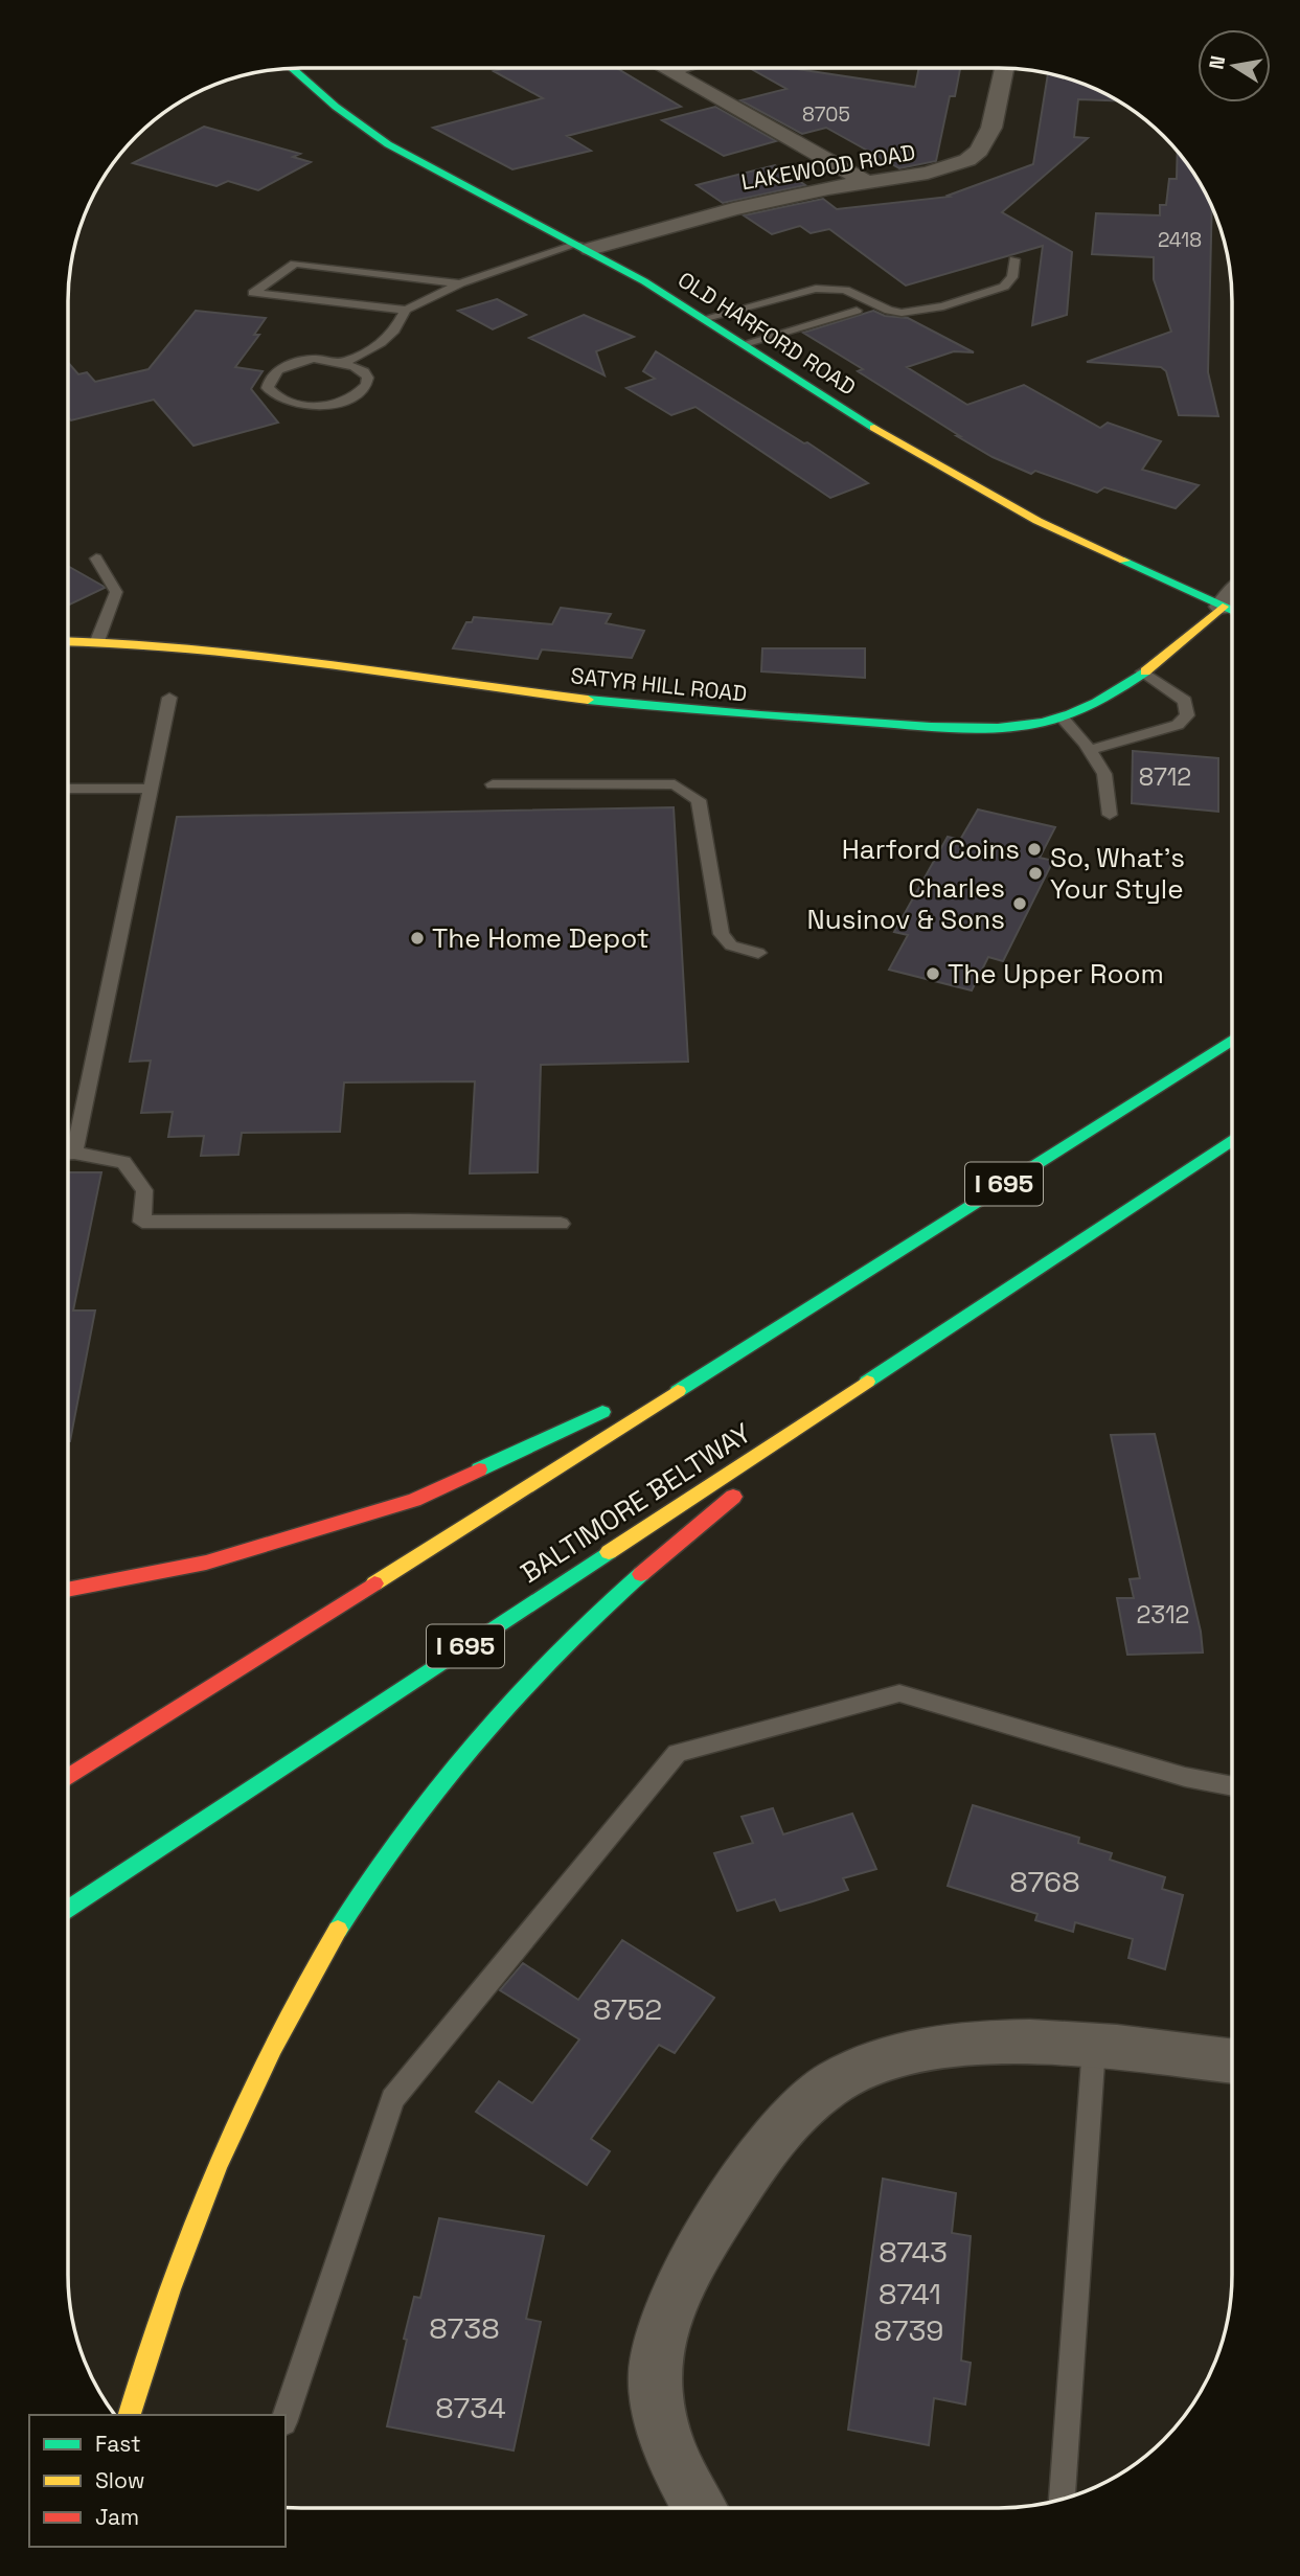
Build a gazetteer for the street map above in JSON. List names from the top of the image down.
{
  "streets": {
    "main road": [
      "OLD HARFORD ROAD",
      "SATYR HILL ROAD",
      "I 695",
      "BALTIMORE BELTWAY"
    ],
    "street": ["LAKEWOOD ROAD"]
  },
  "crossings": [
    ["LAKEWOOD ROAD", "OLD HARFORD ROAD"]
  ],
  "places": [
    "Harford Coins",
    "So, What's Your Style",
    "Charles Nusinov & Sons",
    "The Home Depot",
    "The Upper Room"
  ],
  "house_numbers": [
    "8705",
    "2418",
    "8712",
    "2312",
    "8768",
    "8752",
    "8743",
    "8741",
    "8738",
    "8739",
    "8734"
  ],
  "legend": ["Fast", "Slow", "Jam"],
  "north": "left"
}
